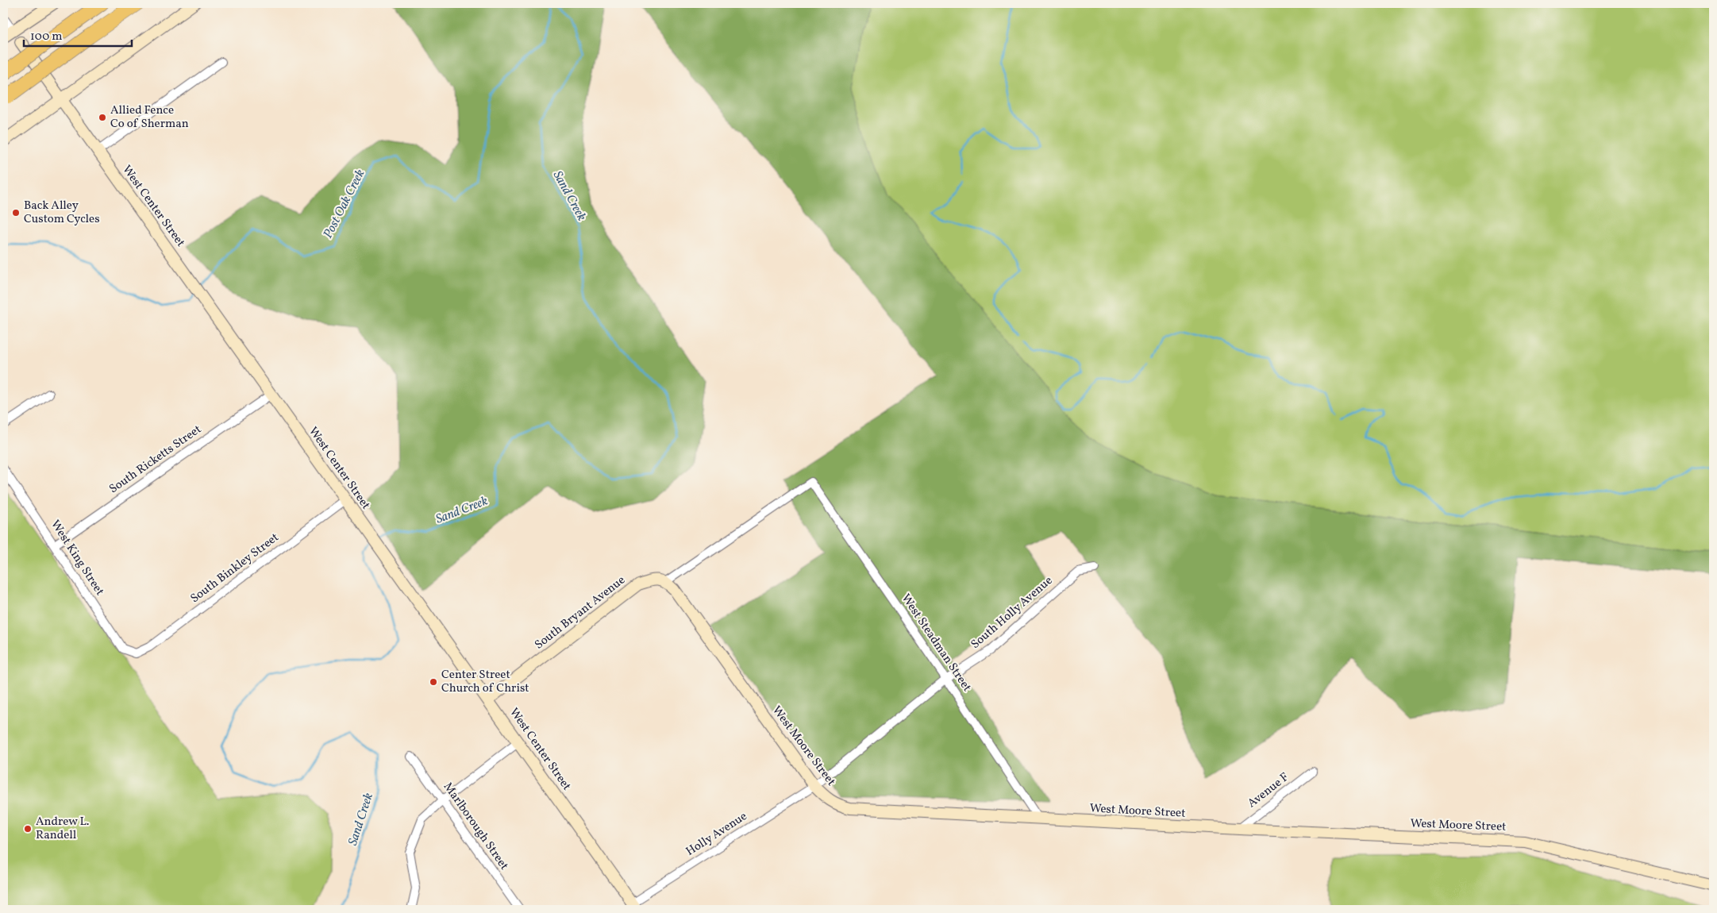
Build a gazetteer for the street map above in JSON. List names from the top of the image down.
{
  "streets": {
    "street": [
      "West Center Street",
      "South Ricketts Street",
      "West King Street",
      "South Binkley Street",
      "South Bryant Avenue",
      "South Holly Avenue",
      "West Steadman Street",
      "West Moore Street",
      "Avenue F",
      "Marlborough Street",
      "Holly Avenue"
    ]
  },
  "crossings": [
    ["West Center Street", "South Ricketts Street"],
    ["West Center Street", "South Binkley Street"],
    ["West Center Street", "South Bryant Avenue"],
    ["West Center Street", "Holly Avenue"],
    ["South Ricketts Street", "West King Street"],
    ["West King Street", "South Binkley Street"],
    ["South Bryant Avenue", "West Steadman Street"],
    ["South Bryant Avenue", "West Moore Street"],
    ["South Holly Avenue", "West Steadman Street"],
    ["South Holly Avenue", "West Moore Street"],
    ["South Holly Avenue", "Holly Avenue"],
    ["West Steadman Street", "West Moore Street"],
    ["West Moore Street", "Avenue F"],
    ["West Moore Street", "Holly Avenue"]
  ],
  "water": ["Sand Creek", "Post Oak Creek"],
  "places": [
    "Allied Fence Co of Sherman",
    "Back Alley Custom Cycles",
    "Center Street Church of Christ",
    "Andrew L. Randell"
  ],
  "scale_bar": "100 m"
}
